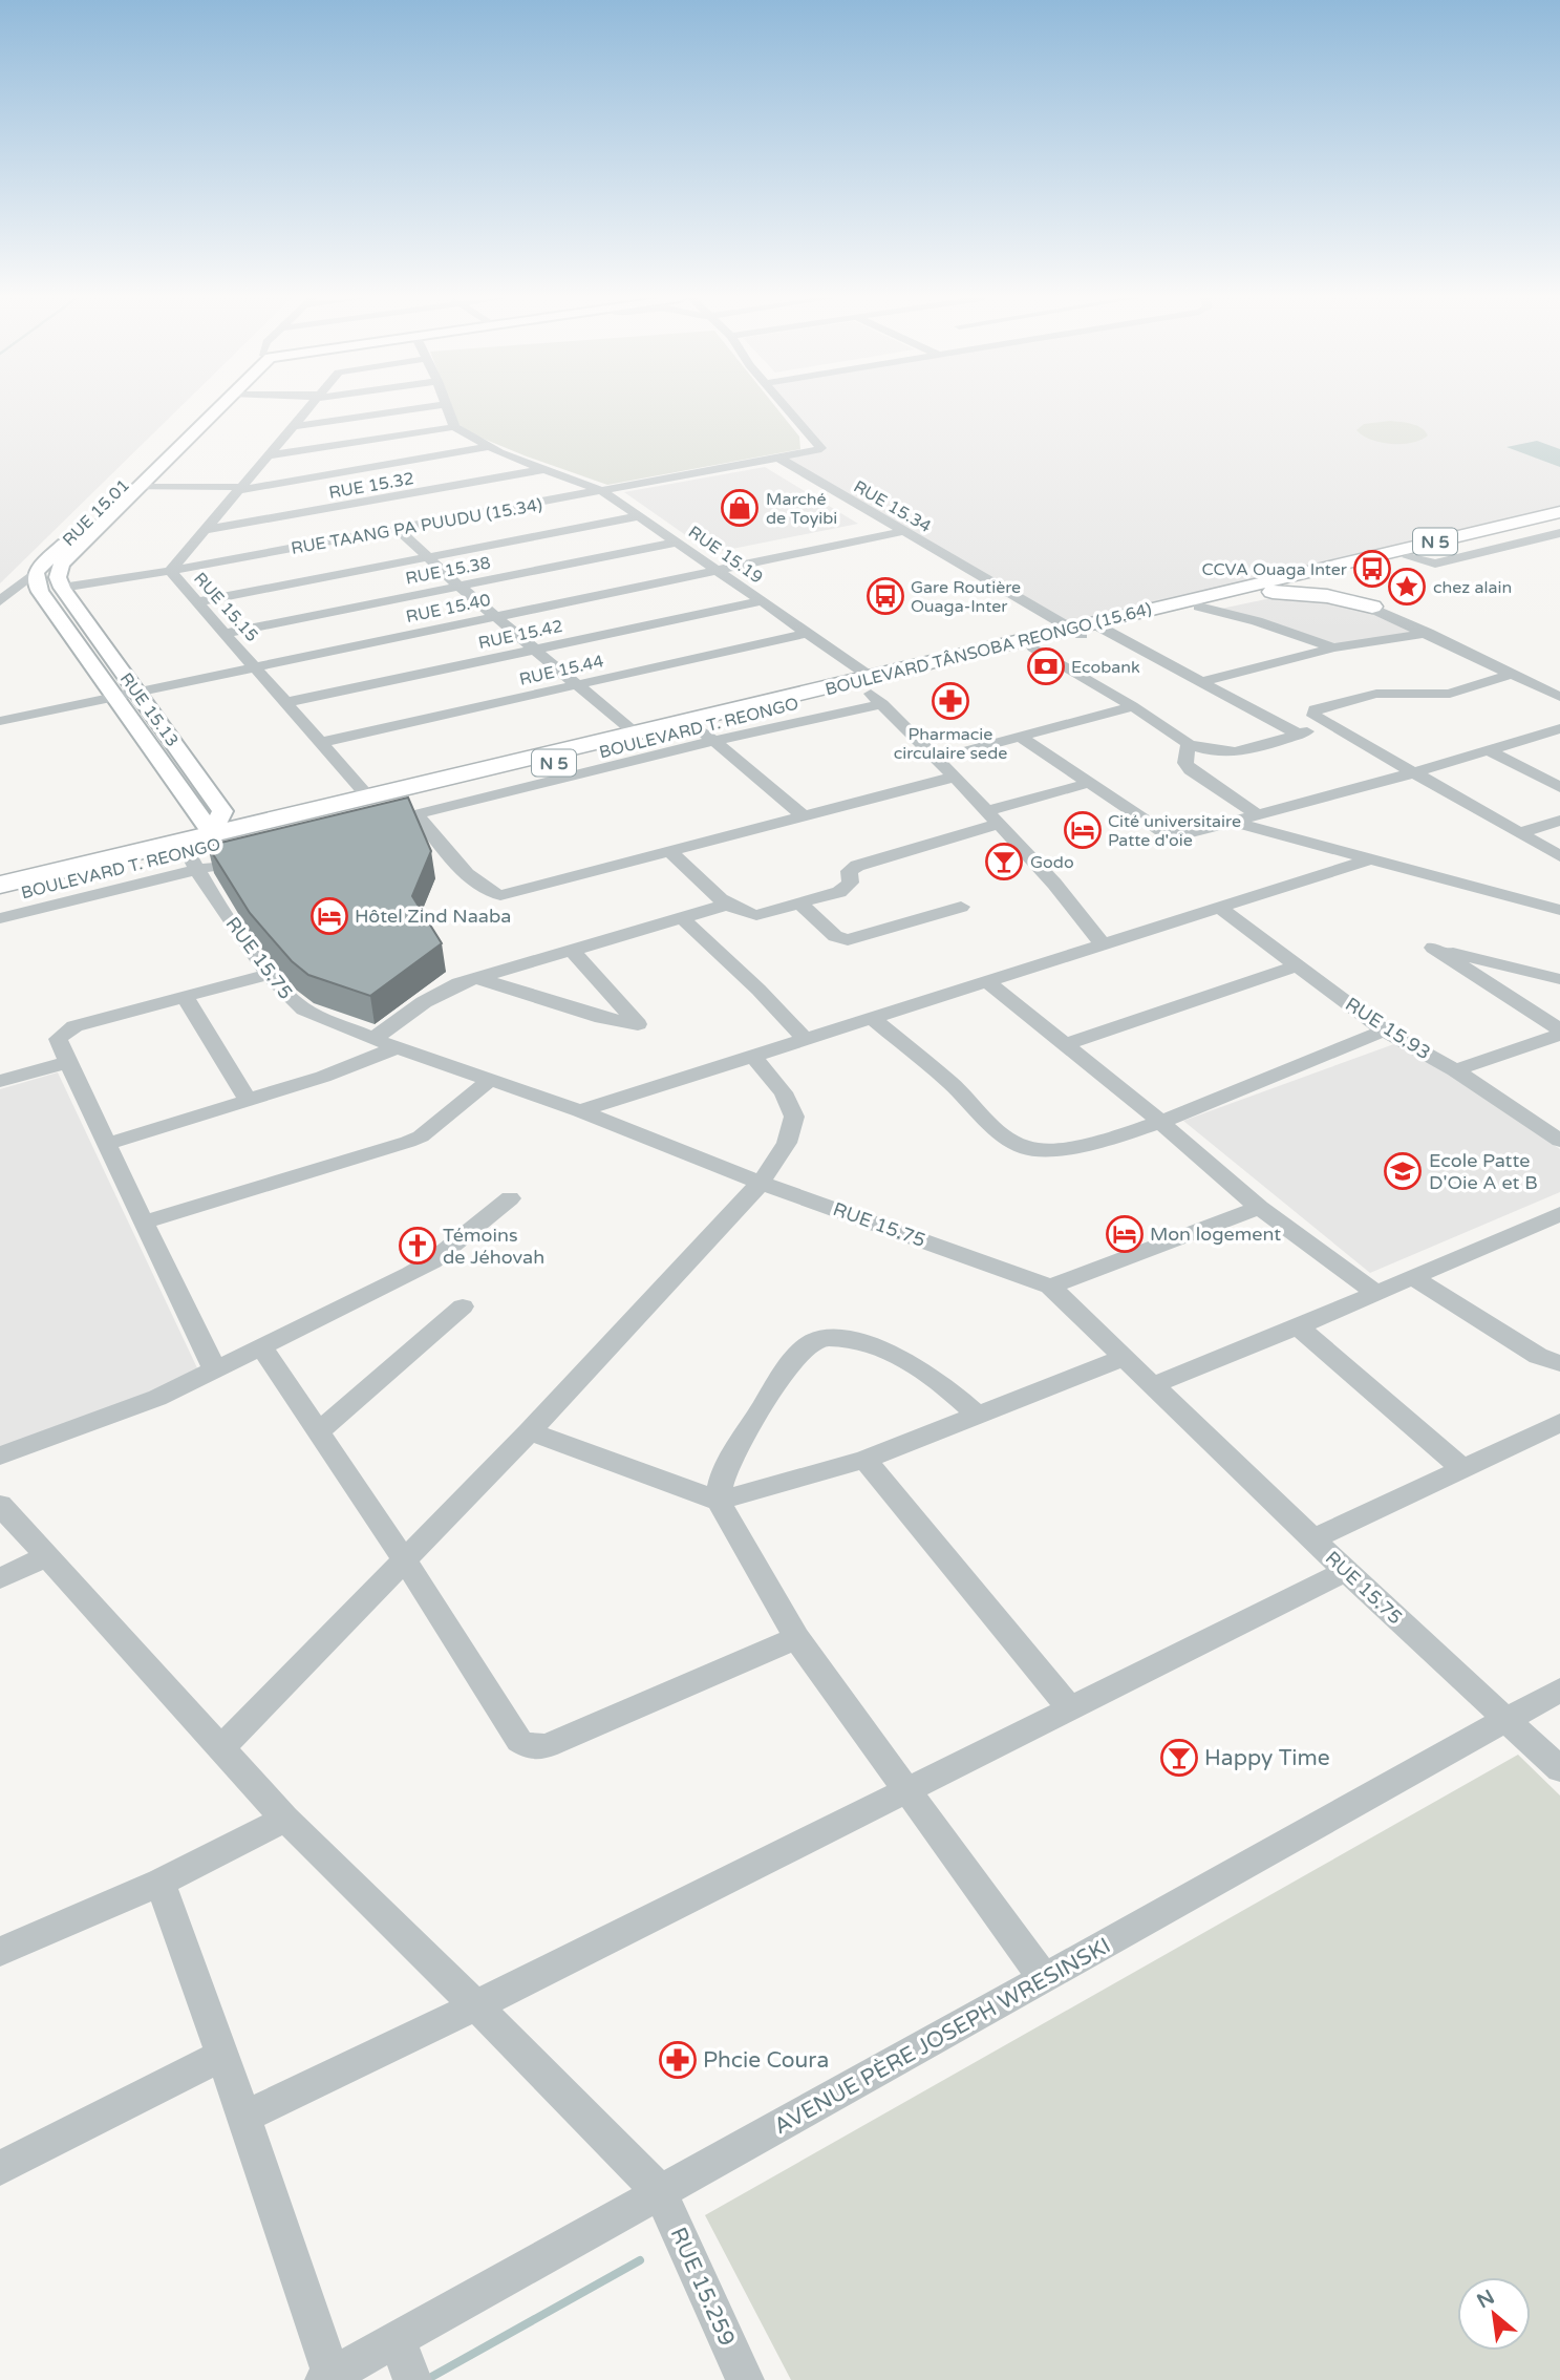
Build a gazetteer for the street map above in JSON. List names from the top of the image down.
{
  "streets": {
    "highway": ["N 5", "BOULEVARD TÂNSOBA REONGO (15.64)", "BOULEVARD T. REONGO"],
    "main road": ["RUE 15.01", "RUE 15.13"],
    "street": [
      "RUE 15.32",
      "RUE 15.34",
      "RUE TAANG PA PUUDU (15.34)",
      "RUE 15.19",
      "RUE 15.38",
      "RUE 15.15",
      "RUE 15.40",
      "RUE 15.42",
      "RUE 15.44",
      "RUE 15.75",
      "RUE 15.93",
      "AVENUE PÈRE JOSEPH WRESINSKI",
      "RUE 15.259"
    ]
  },
  "crossings": [
    ["RUE 15.32", "RUE 15.19"],
    ["RUE 15.32", "RUE 15.15"],
    ["RUE 15.34", "RUE TAANG PA PUUDU (15.34)"],
    ["RUE 15.34", "RUE 15.40"],
    ["RUE 15.34", "BOULEVARD TÂNSOBA REONGO (15.64)"],
    ["RUE 15.34", "BOULEVARD T. REONGO"],
    ["RUE 15.01", "RUE TAANG PA PUUDU (15.34)"],
    ["RUE 15.01", "RUE 15.13"],
    ["RUE TAANG PA PUUDU (15.34)", "RUE 15.19"],
    ["RUE TAANG PA PUUDU (15.34)", "RUE 15.15"],
    ["RUE TAANG PA PUUDU (15.34)", "RUE 15.13"],
    ["N 5", "BOULEVARD TÂNSOBA REONGO (15.64)"],
    ["RUE 15.19", "RUE 15.38"],
    ["RUE 15.19", "RUE 15.40"],
    ["RUE 15.19", "RUE 15.42"],
    ["RUE 15.19", "BOULEVARD TÂNSOBA REONGO (15.64)"],
    ["RUE 15.19", "RUE 15.44"],
    ["RUE 15.19", "BOULEVARD T. REONGO"],
    ["RUE 15.38", "RUE 15.15"],
    ["RUE 15.15", "RUE 15.40"],
    ["RUE 15.15", "RUE 15.42"],
    ["RUE 15.15", "BOULEVARD TÂNSOBA REONGO (15.64)"],
    ["RUE 15.15", "RUE 15.44"],
    ["RUE 15.40", "RUE 15.13"],
    ["BOULEVARD TÂNSOBA REONGO (15.64)", "RUE 15.13"],
    ["BOULEVARD TÂNSOBA REONGO (15.64)", "BOULEVARD T. REONGO"],
    ["BOULEVARD T. REONGO", "RUE 15.75"],
    ["RUE 15.75", "AVENUE PÈRE JOSEPH WRESINSKI"],
    ["AVENUE PÈRE JOSEPH WRESINSKI", "RUE 15.259"]
  ],
  "places": {
    "shop": ["Marché de Toyibi"],
    "bus stop": ["CCVA Ouaga Inter", "Gare Routière Ouaga-Inter"],
    "place": ["chez alain"],
    "bank": ["Ecobank"],
    "pharmacy": ["Pharmacie circulaire sede", "Phcie Coura"],
    "hotel": ["Cité universitaire Patte d'oie", "Hôtel Zind Naaba", "Mon logement"],
    "bar": ["Godo", "Happy Time"],
    "school or university": ["Ecole Patte D'Oie A et B"],
    "church": ["Témoins de Jéhovah"]
  },
  "north": "top left"
}
